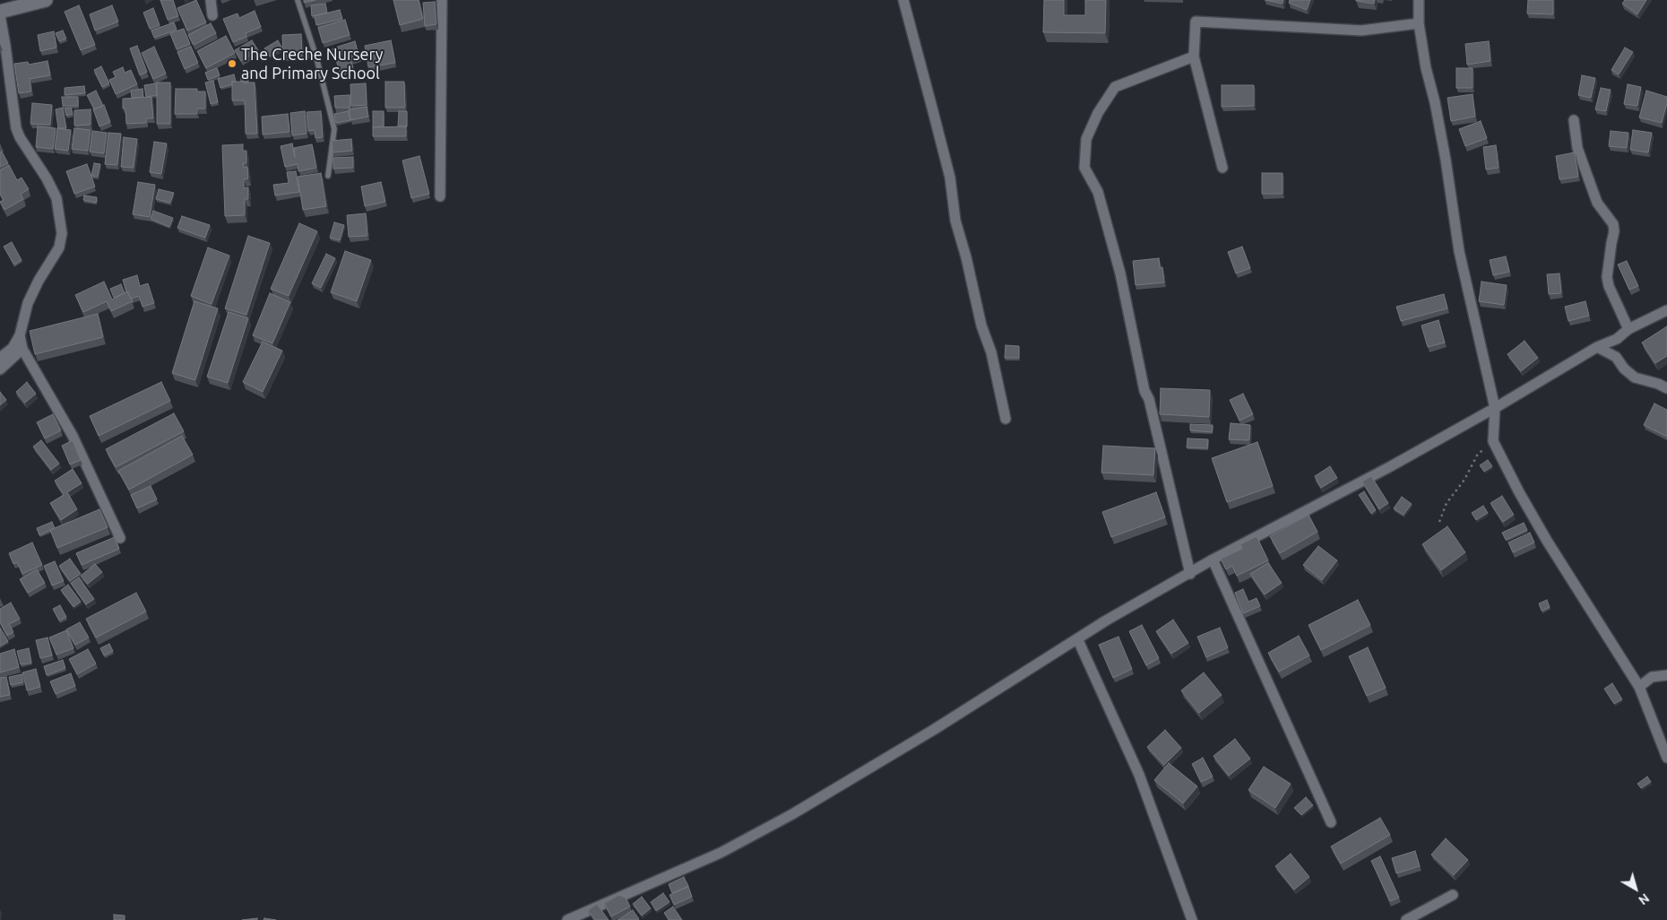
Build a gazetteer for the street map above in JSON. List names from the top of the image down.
{
  "places": ["The Creche Nursery and Primary School"],
  "north": "bottom right"
}
